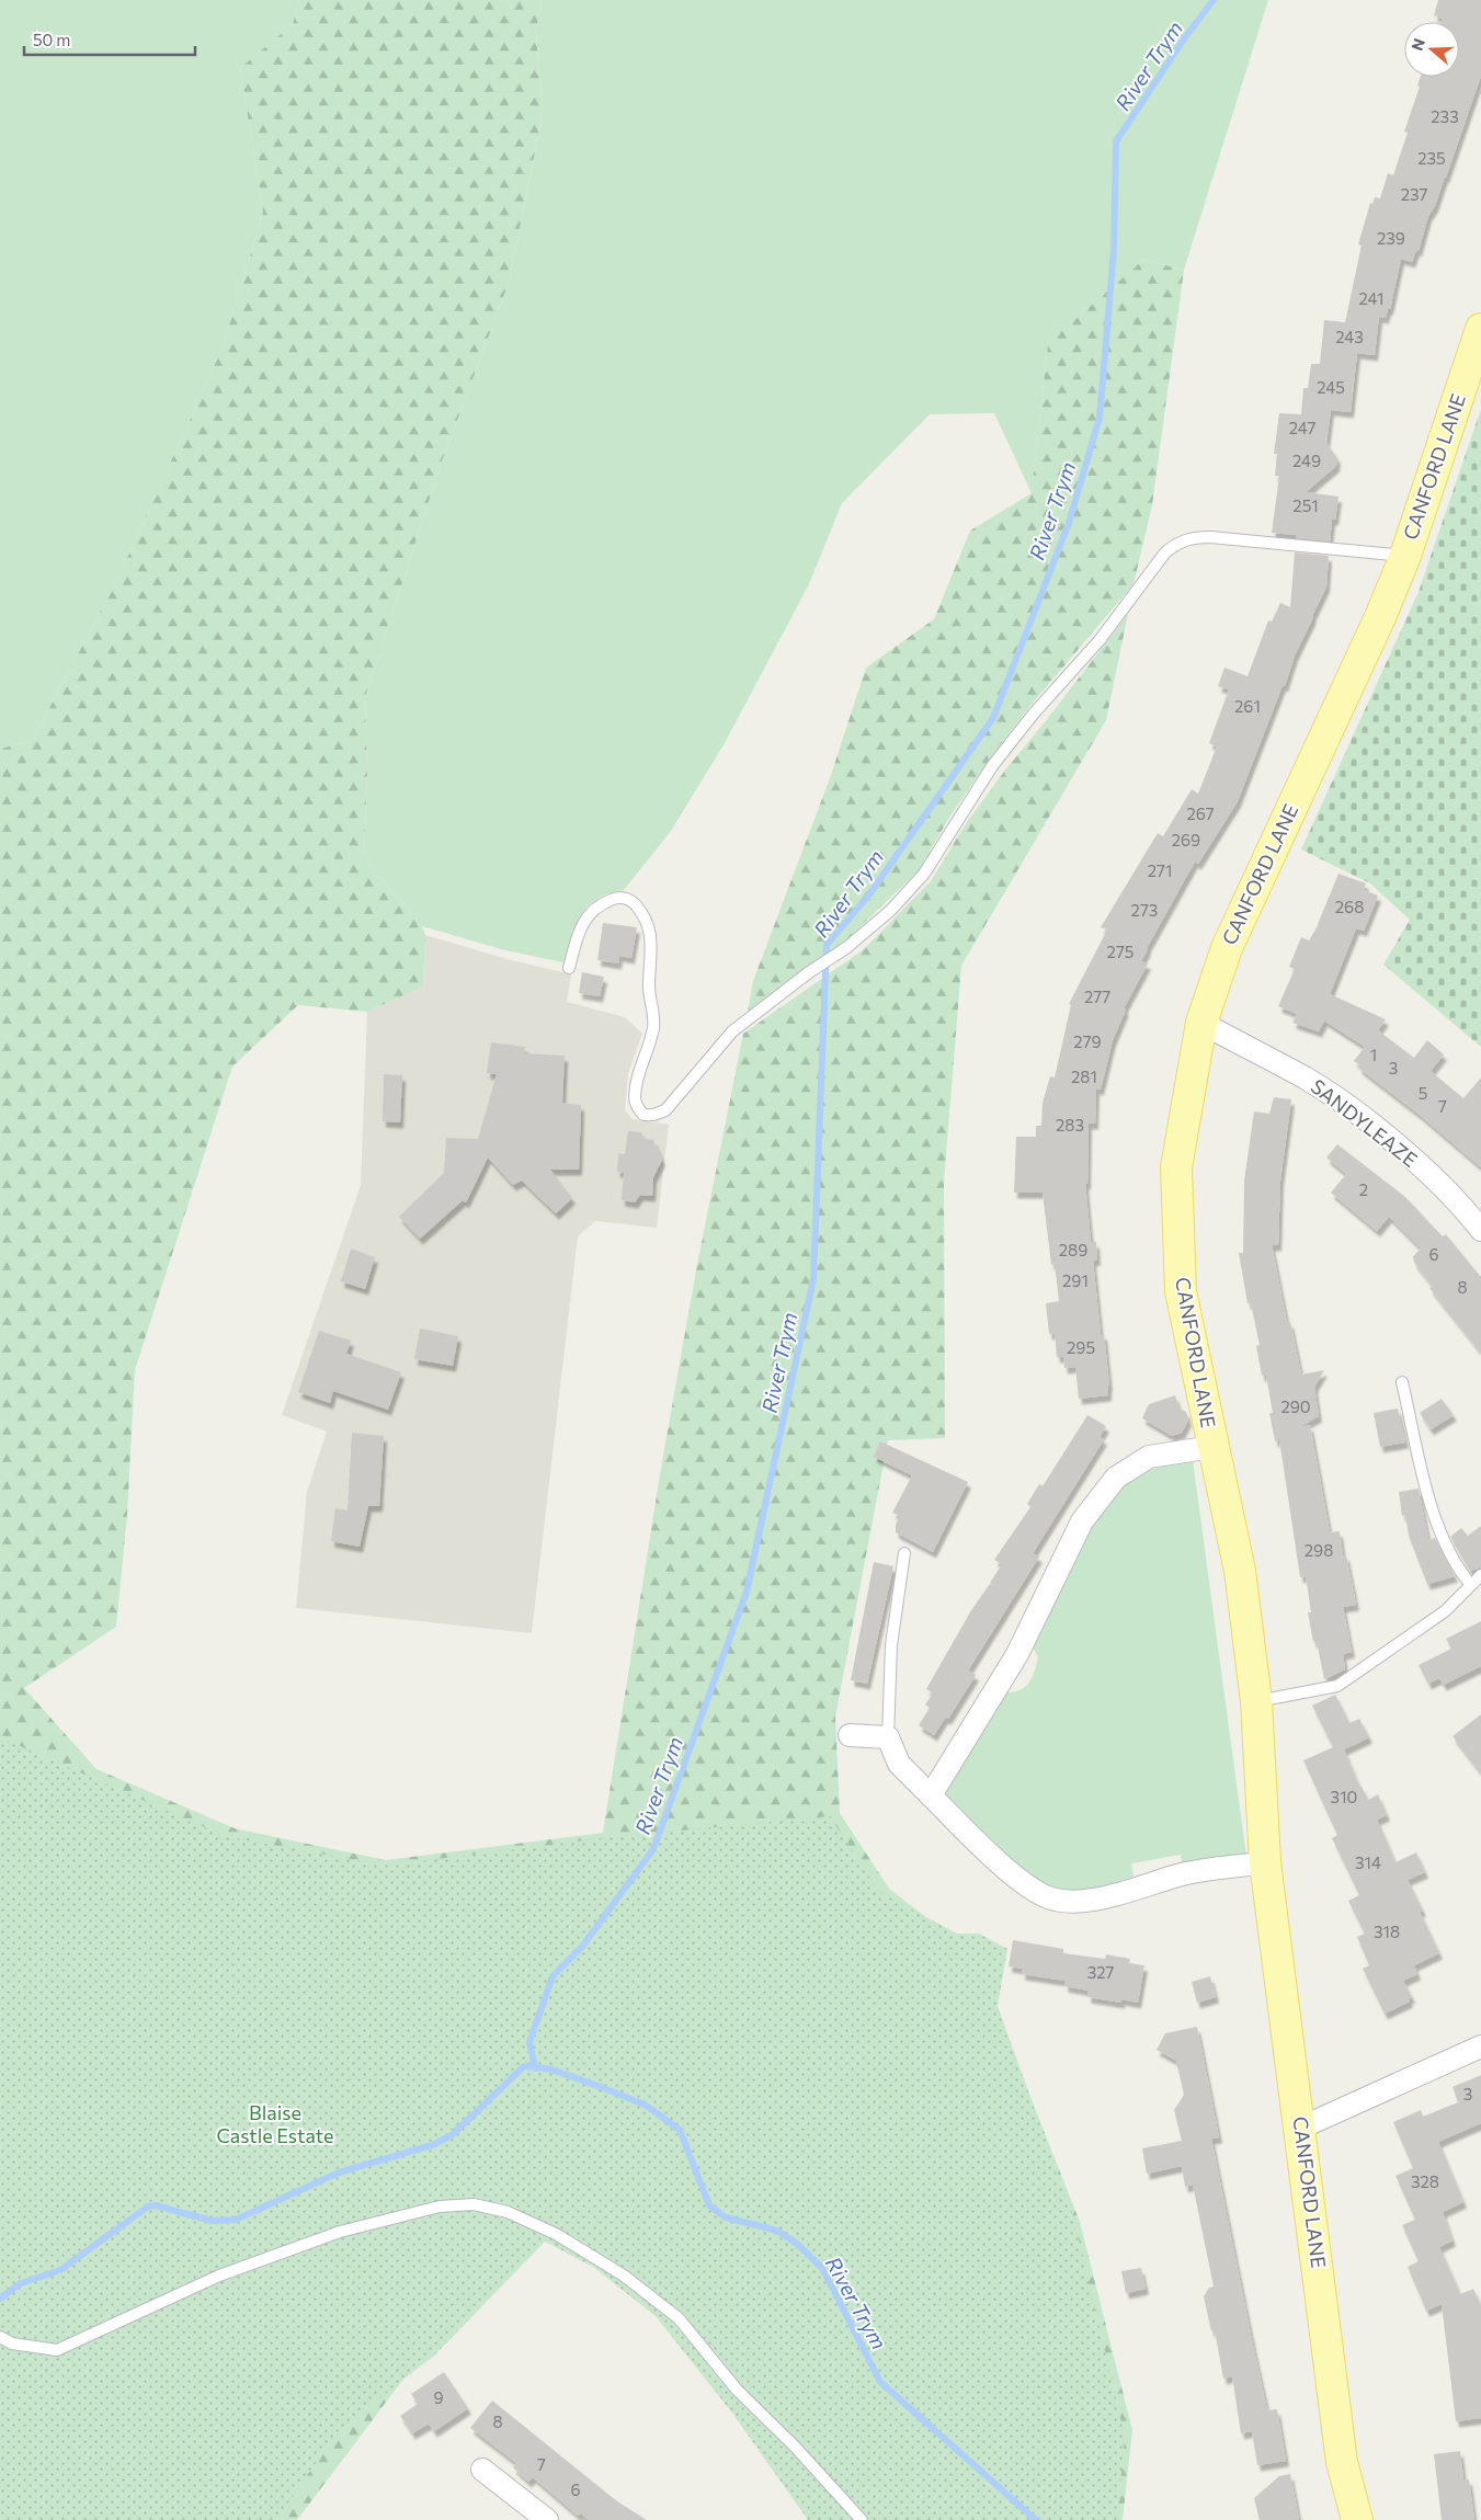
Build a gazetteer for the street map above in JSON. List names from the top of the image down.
{
  "streets": {
    "main road": ["CANFORD LANE"],
    "street": ["SANDYLEAZE"]
  },
  "crossings": [
    ["CANFORD LANE", "SANDYLEAZE"]
  ],
  "water": ["River Trym"],
  "parks": ["Blaise Castle Estate"],
  "house_numbers": [
    "233",
    "235",
    "237",
    "239",
    "241",
    "243",
    "245",
    "247",
    "249",
    "251",
    "261",
    "267",
    "269",
    "271",
    "268",
    "273",
    "275",
    "277",
    "279",
    "1",
    "3",
    "281",
    "5",
    "7",
    "283",
    "2",
    "289",
    "6",
    "291",
    "8",
    "295",
    "290",
    "298",
    "310",
    "314",
    "318",
    "327",
    "3",
    "328",
    "9",
    "8",
    "7",
    "6"
  ],
  "scale_bar": "50 m",
  "north": "left"
}
